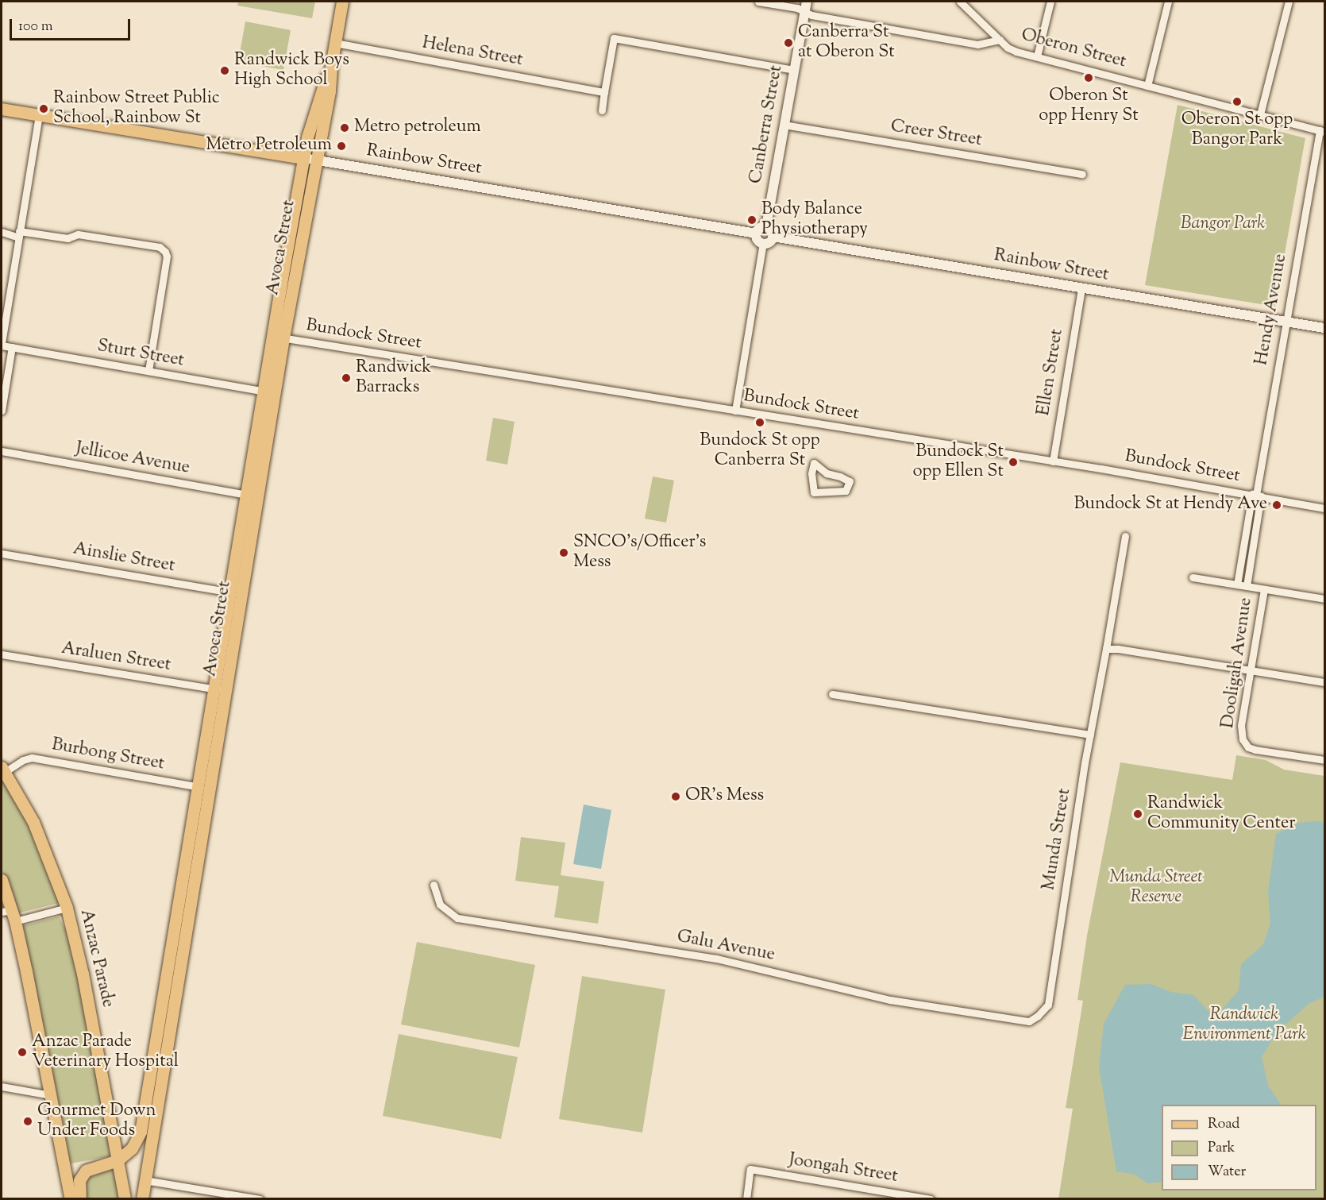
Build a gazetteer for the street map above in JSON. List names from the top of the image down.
{
  "streets": {
    "main road": ["Rainbow Street", "Avoca Street", "Anzac Parade"],
    "street": [
      "Oberon Street",
      "Helena Street",
      "Canberra Street",
      "Creer Street",
      "Hendy Avenue",
      "Bundock Street",
      "Sturt Street",
      "Ellen Street",
      "Jellicoe Avenue",
      "Ainslie Street",
      "Araluen Street",
      "Dooligah Avenue",
      "Burbong Street",
      "Munda Street",
      "Galu Avenue",
      "Joongah Street"
    ]
  },
  "crossings": [
    ["Oberon Street", "Canberra Street"],
    ["Oberon Street", "Hendy Avenue"],
    ["Helena Street", "Avoca Street"],
    ["Canberra Street", "Creer Street"],
    ["Canberra Street", "Rainbow Street"],
    ["Rainbow Street", "Avoca Street"],
    ["Rainbow Street", "Hendy Avenue"],
    ["Rainbow Street", "Ellen Street"],
    ["Avoca Street", "Bundock Street"],
    ["Avoca Street", "Sturt Street"],
    ["Avoca Street", "Jellicoe Avenue"],
    ["Avoca Street", "Ainslie Street"],
    ["Avoca Street", "Araluen Street"],
    ["Avoca Street", "Burbong Street"],
    ["Hendy Avenue", "Bundock Street"],
    ["Bundock Street", "Ellen Street"],
    ["Burbong Street", "Anzac Parade"],
    ["Munda Street", "Galu Avenue"]
  ],
  "parks": ["Bangor Park", "Munda Street Reserve", "Randwick Environment Park"],
  "places": [
    "Canberra St at Oberon St",
    "Randwick Boys High School",
    "Oberon St opp Henry St",
    "Oberon St opp Bangor Park",
    "Rainbow Street Public School, Rainbow St",
    "Metro petroleum",
    "Metro Petroleum",
    "Body Balance Physiotherapy",
    "Randwick Barracks",
    "Bundock St opp Canberra St",
    "Bundock St opp Ellen St",
    "Bundock St at Hendy Ave",
    "SNCO's/Officer's Mess",
    "OR's Mess",
    "Randwick Community Center",
    "Anzac Parade Veterinary Hospital",
    "Gourmet Down Under Foods"
  ],
  "legend": ["Road", "Park", "Water"],
  "scale_bar": "100 m"
}
